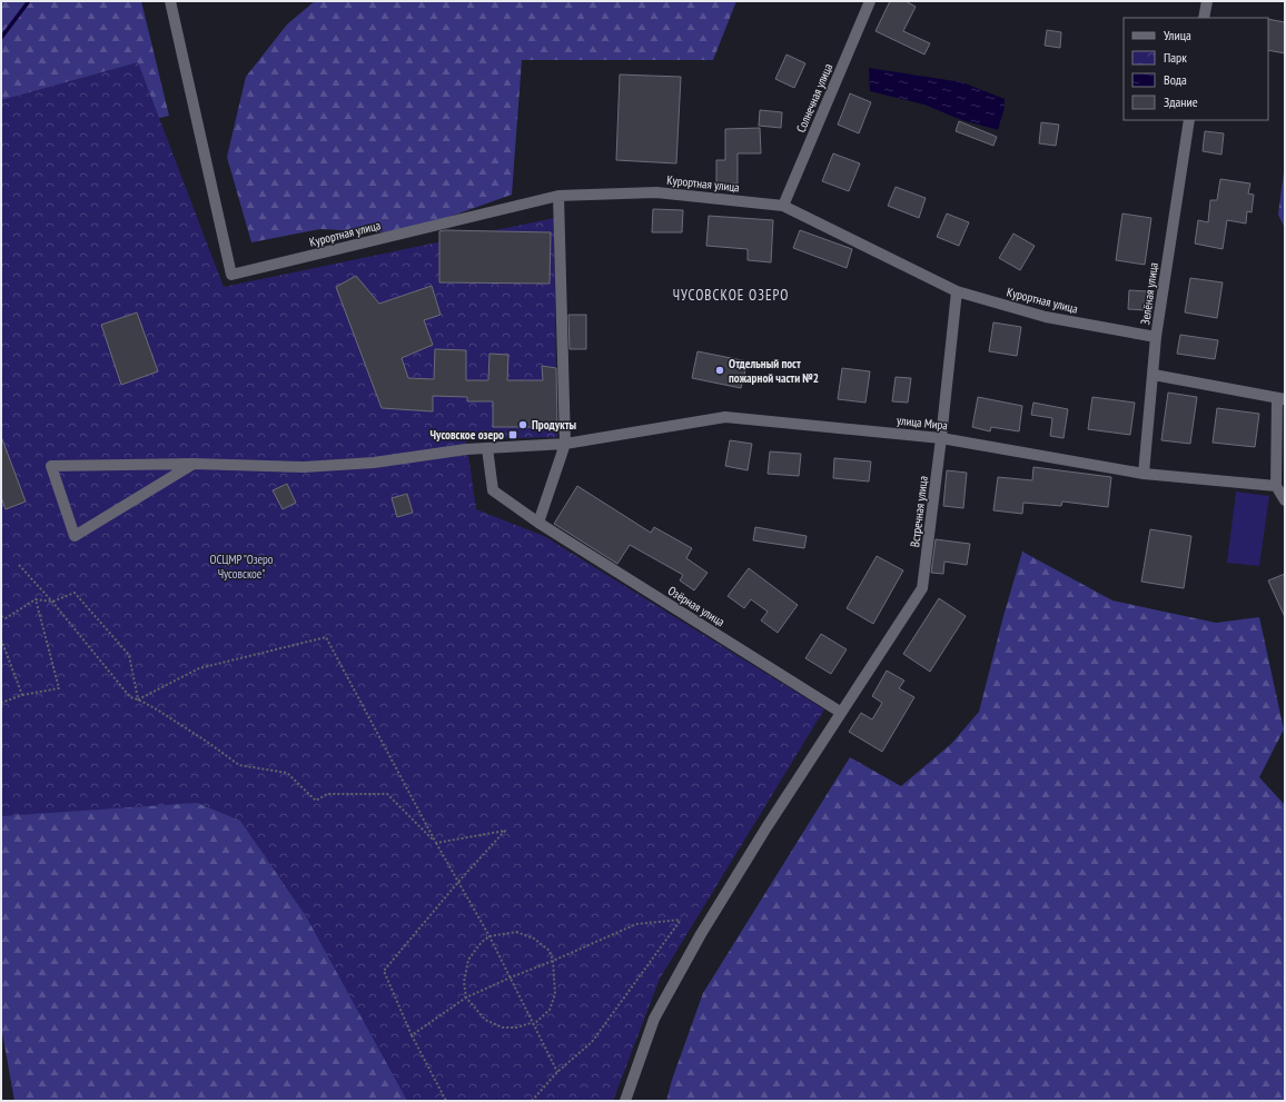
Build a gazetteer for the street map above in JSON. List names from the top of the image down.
{
  "streets": {
    "street": [
      "Солнечная улица",
      "Курортная улица",
      "Зелёная улица",
      "улица Мира",
      "Встречная улица",
      "Озёрная улица"
    ]
  },
  "crossings": [
    ["Солнечная улица", "Курортная улица"],
    ["Курортная улица", "Зелёная улица"],
    ["Курортная улица", "Встречная улица"],
    ["Зелёная улица", "улица Мира"],
    ["улица Мира", "Встречная улица"],
    ["улица Мира", "Озёрная улица"],
    ["Встречная улица", "Озёрная улица"]
  ],
  "districts": ["ЧУСОВСКОЕ ОЗЕРО"],
  "parks": ["ОСЦМР \"Озеро Чусовское\""],
  "places": {
    "other": ["Отдельный пост пожарной части №2", "Продукты"],
    "transit": ["Чусовское озеро"]
  },
  "legend": [
    "Улица",
    "Парк",
    "Вода",
    "Здание"
  ]
}
